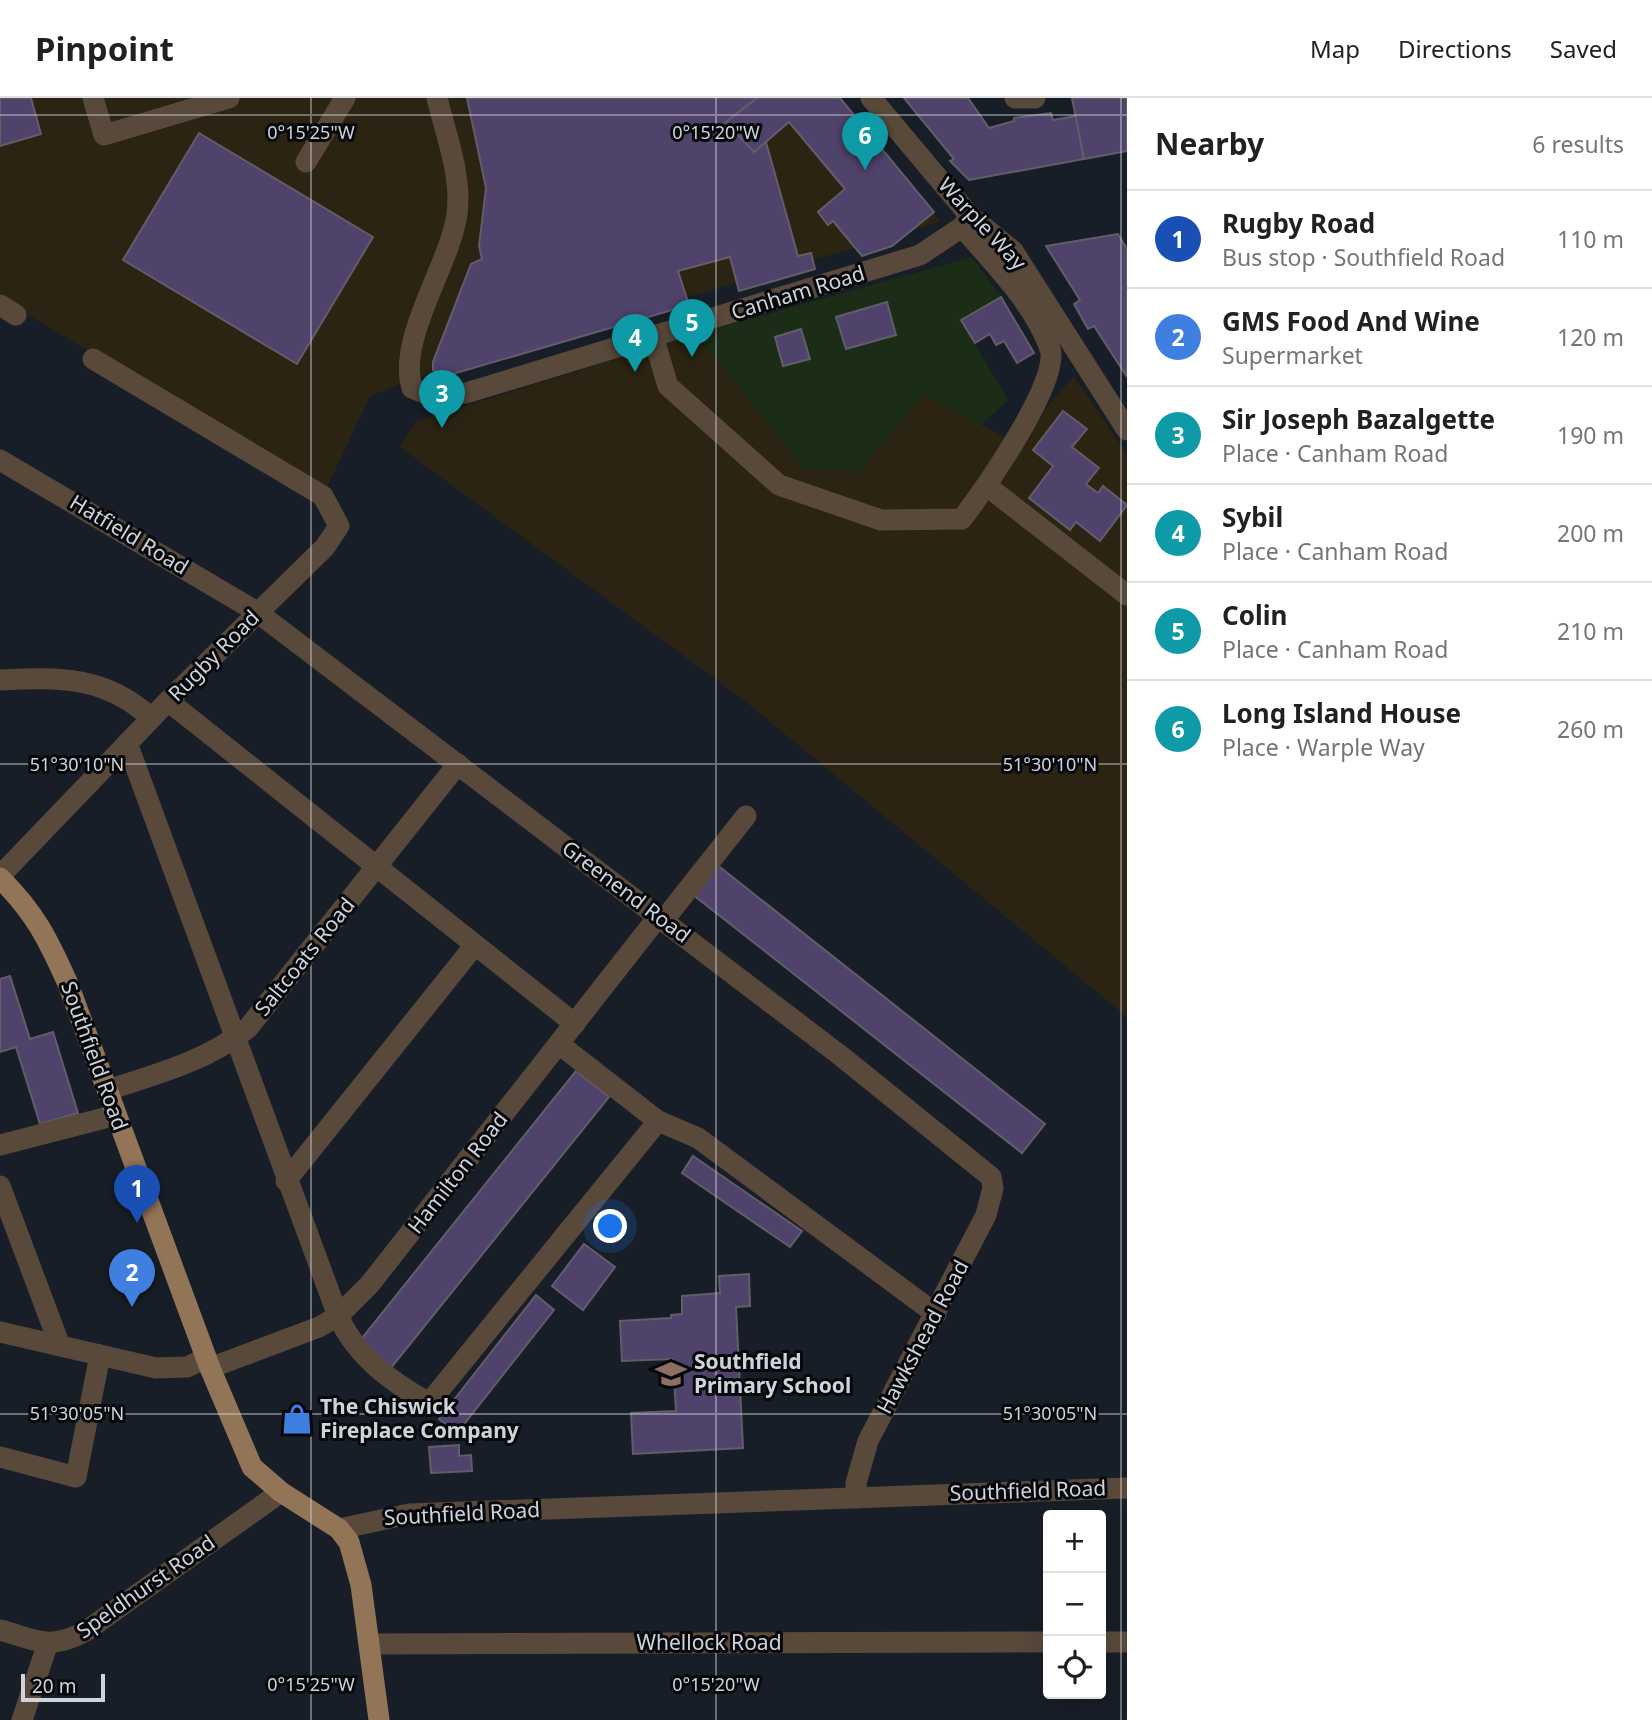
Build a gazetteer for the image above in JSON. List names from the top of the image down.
{
  "streets": {
    "main road": ["Southfield Road"],
    "street": [
      "Warple Way",
      "Canham Road",
      "Hatfield Road",
      "Rugby Road",
      "Greenend Road",
      "Saltcoats Road",
      "Hamilton Road",
      "Hawkshead Road",
      "Speldhurst Road",
      "Whellock Road"
    ]
  },
  "crossings": [
    ["Warple Way", "Canham Road"],
    ["Hatfield Road", "Rugby Road"],
    ["Hatfield Road", "Greenend Road"],
    ["Rugby Road", "Greenend Road"],
    ["Rugby Road", "Southfield Road"],
    ["Greenend Road", "Saltcoats Road"],
    ["Greenend Road", "Hamilton Road"],
    ["Greenend Road", "Hawkshead Road"],
    ["Saltcoats Road", "Southfield Road"],
    ["Southfield Road", "Hamilton Road"],
    ["Southfield Road", "Hawkshead Road"],
    ["Southfield Road", "Speldhurst Road"]
  ],
  "places": {
    "school or university": ["Southfield Primary School"],
    "shop": ["The Chiswick Fireplace Company"]
  },
  "scale_bar": "20 m",
  "page": {
    "header": "Pinpoint",
    "nav": ["Map", "Directions", "Saved"],
    "heading": ["Nearby", "6 results"],
    "pins": [
      "6",
      "5",
      "4",
      "3",
      "1",
      "2"
    ],
    "list": [
      {
        "mark": "1",
        "name": "Rugby Road",
        "note": "Bus stop · Southfield Road",
        "value": "110 m"
      },
      {
        "mark": "2",
        "name": "GMS Food And Wine",
        "note": "Supermarket",
        "value": "120 m"
      },
      {
        "mark": "3",
        "name": "Sir Joseph Bazalgette",
        "note": "Place · Canham Road",
        "value": "190 m"
      },
      {
        "mark": "4",
        "name": "Sybil",
        "note": "Place · Canham Road",
        "value": "200 m"
      },
      {
        "mark": "5",
        "name": "Colin",
        "note": "Place · Canham Road",
        "value": "210 m"
      },
      {
        "mark": "6",
        "name": "Long Island House",
        "note": "Place · Warple Way",
        "value": "260 m"
      }
    ],
    "map_buttons": ["+", "−"],
    "scale": "20 m"
  },
  "coordinates": [
    "0°15'25\"W",
    "0°15'20\"W",
    "51°30'10\"N",
    "51°30'05\"N"
  ]
}
